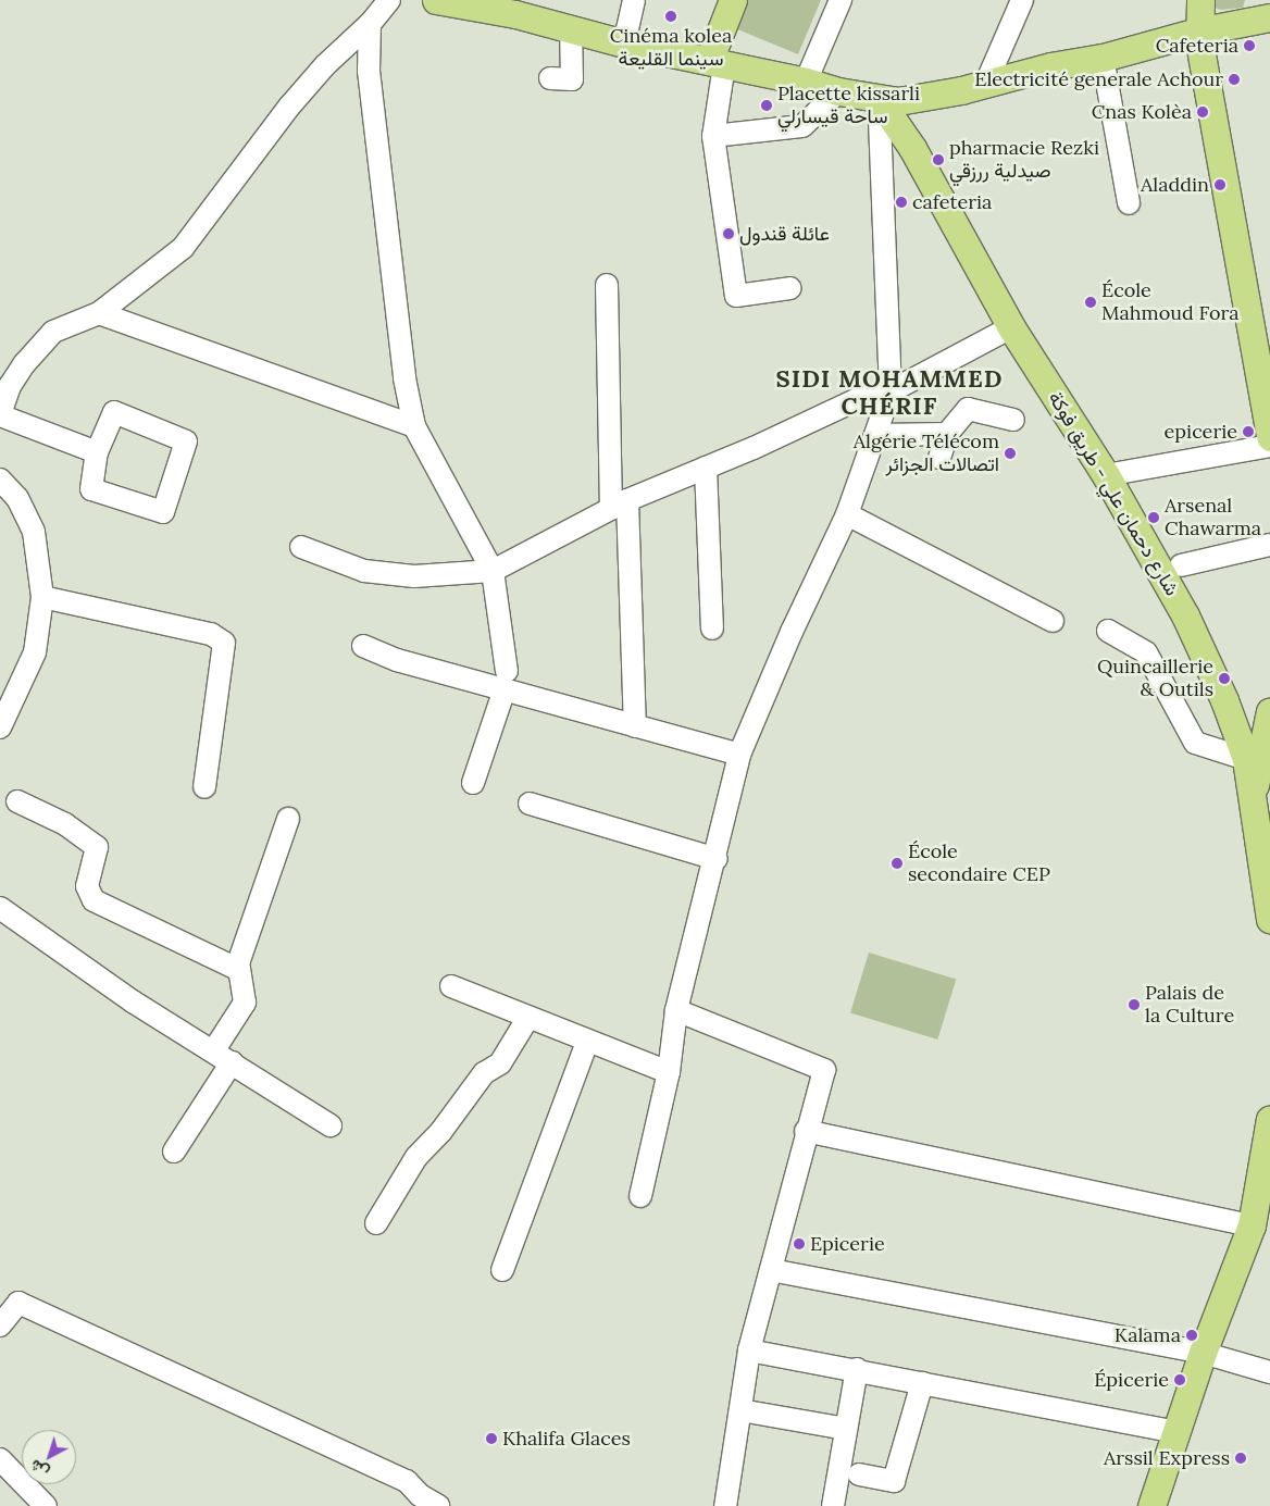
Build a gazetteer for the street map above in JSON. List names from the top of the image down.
{
  "streets": {
    "main road": ["شارع دحمان علي - طريق فوكة"]
  },
  "districts": ["SIDI MOHAMMED CHÉRIF"],
  "places": [
    "Cinéma kolea سينما القليعة",
    "Cafeteria",
    "Electricité generale Achour",
    "Placette kissarli ساحة قيسارلي",
    "Cnas Kolèa",
    "pharmacie Rezki صيدلية ررزقي",
    "Aladdin",
    "cafeteria",
    "عائلة قندول",
    "École Mahmoud Fora",
    "epicerie",
    "Algérie Télécom اتصالات الجزائر",
    "Arsenal Chawarma",
    "Quincaillerie & Outils",
    "École secondaire CEP",
    "Palais de la Culture",
    "Epicerie",
    "Kalama",
    "Épicerie",
    "Khalifa Glaces",
    "Arssil Express"
  ],
  "north": "bottom left"
}
